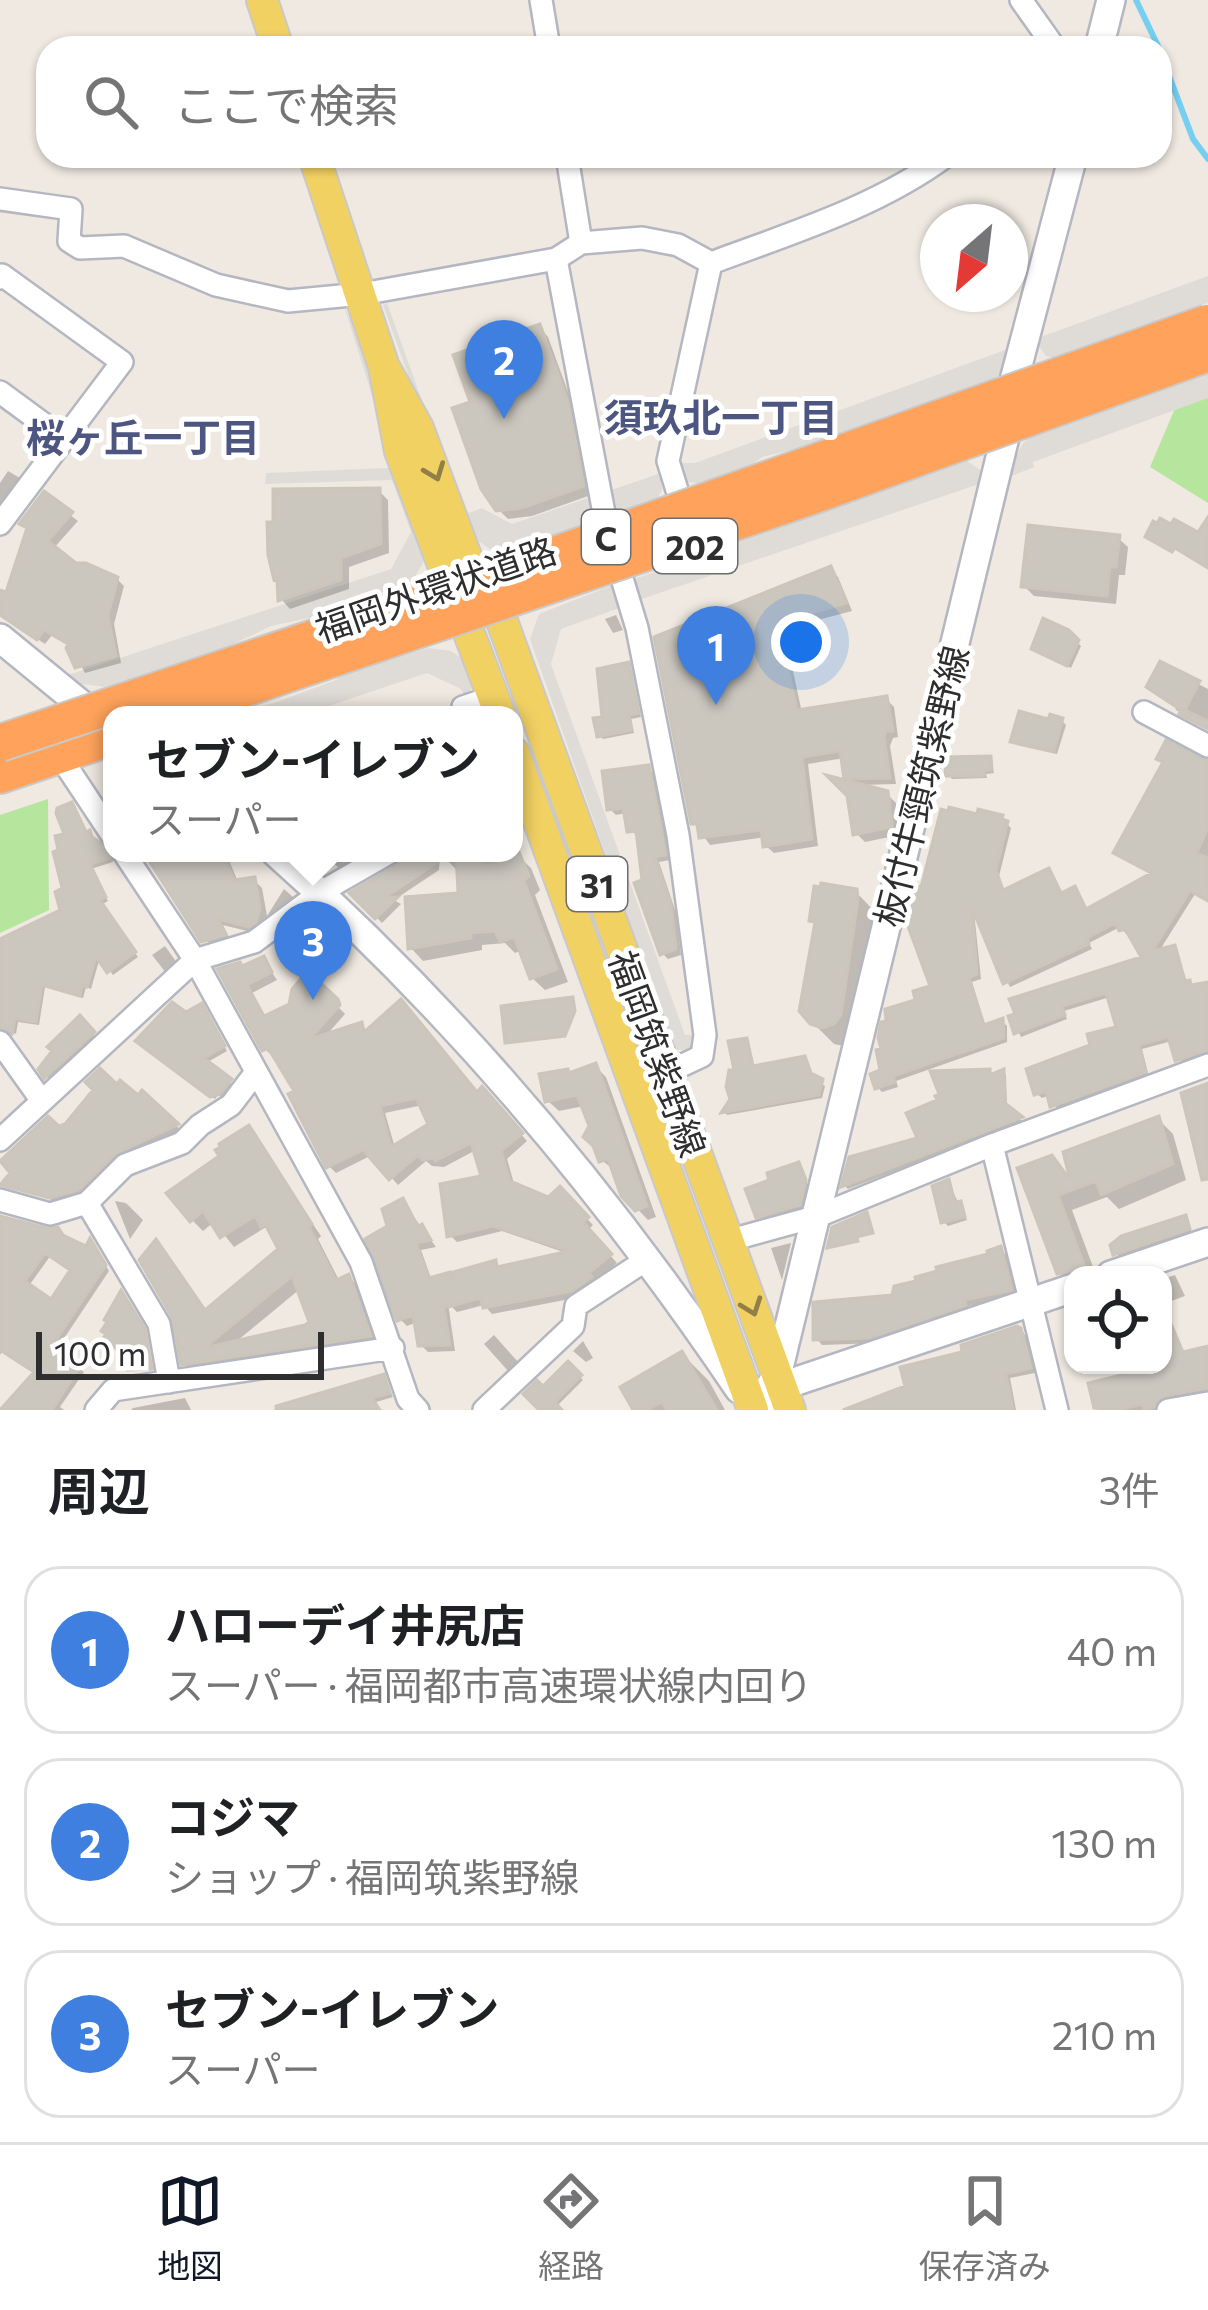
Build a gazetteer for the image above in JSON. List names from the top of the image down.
{
  "streets": {
    "highway": ["C", "202", "福岡外環状道路"],
    "main road": ["板付牛頸筑紫野線", "31", "福岡筑紫野線"]
  },
  "crossings": [
    ["C", "福岡外環状道路"],
    ["福岡外環状道路", "板付牛頸筑紫野線"],
    ["福岡外環状道路", "福岡筑紫野線"],
    ["板付牛頸筑紫野線", "福岡筑紫野線"]
  ],
  "districts": ["須玖北一丁目", "桜ヶ丘一丁目"],
  "scale_bar": "100 m",
  "north": "bottom left",
  "page": {
    "search": "ここで検索",
    "pins": ["2", "1", "3"],
    "popup": ["セブン-イレブン", "スーパー"],
    "scale": "100 m",
    "heading": ["周辺", "3件"],
    "list": [
      {
        "mark": "1",
        "name": "ハローデイ井尻店",
        "note": "スーパー · 福岡都市高速環状線内回り",
        "value": "40 m"
      },
      {
        "mark": "2",
        "name": "コジマ",
        "note": "ショップ · 福岡筑紫野線",
        "value": "130 m"
      },
      {
        "mark": "3",
        "name": "セブン-イレブン",
        "note": "スーパー",
        "value": "210 m"
      }
    ],
    "nav": ["地図", "経路", "保存済み"]
  }
}
